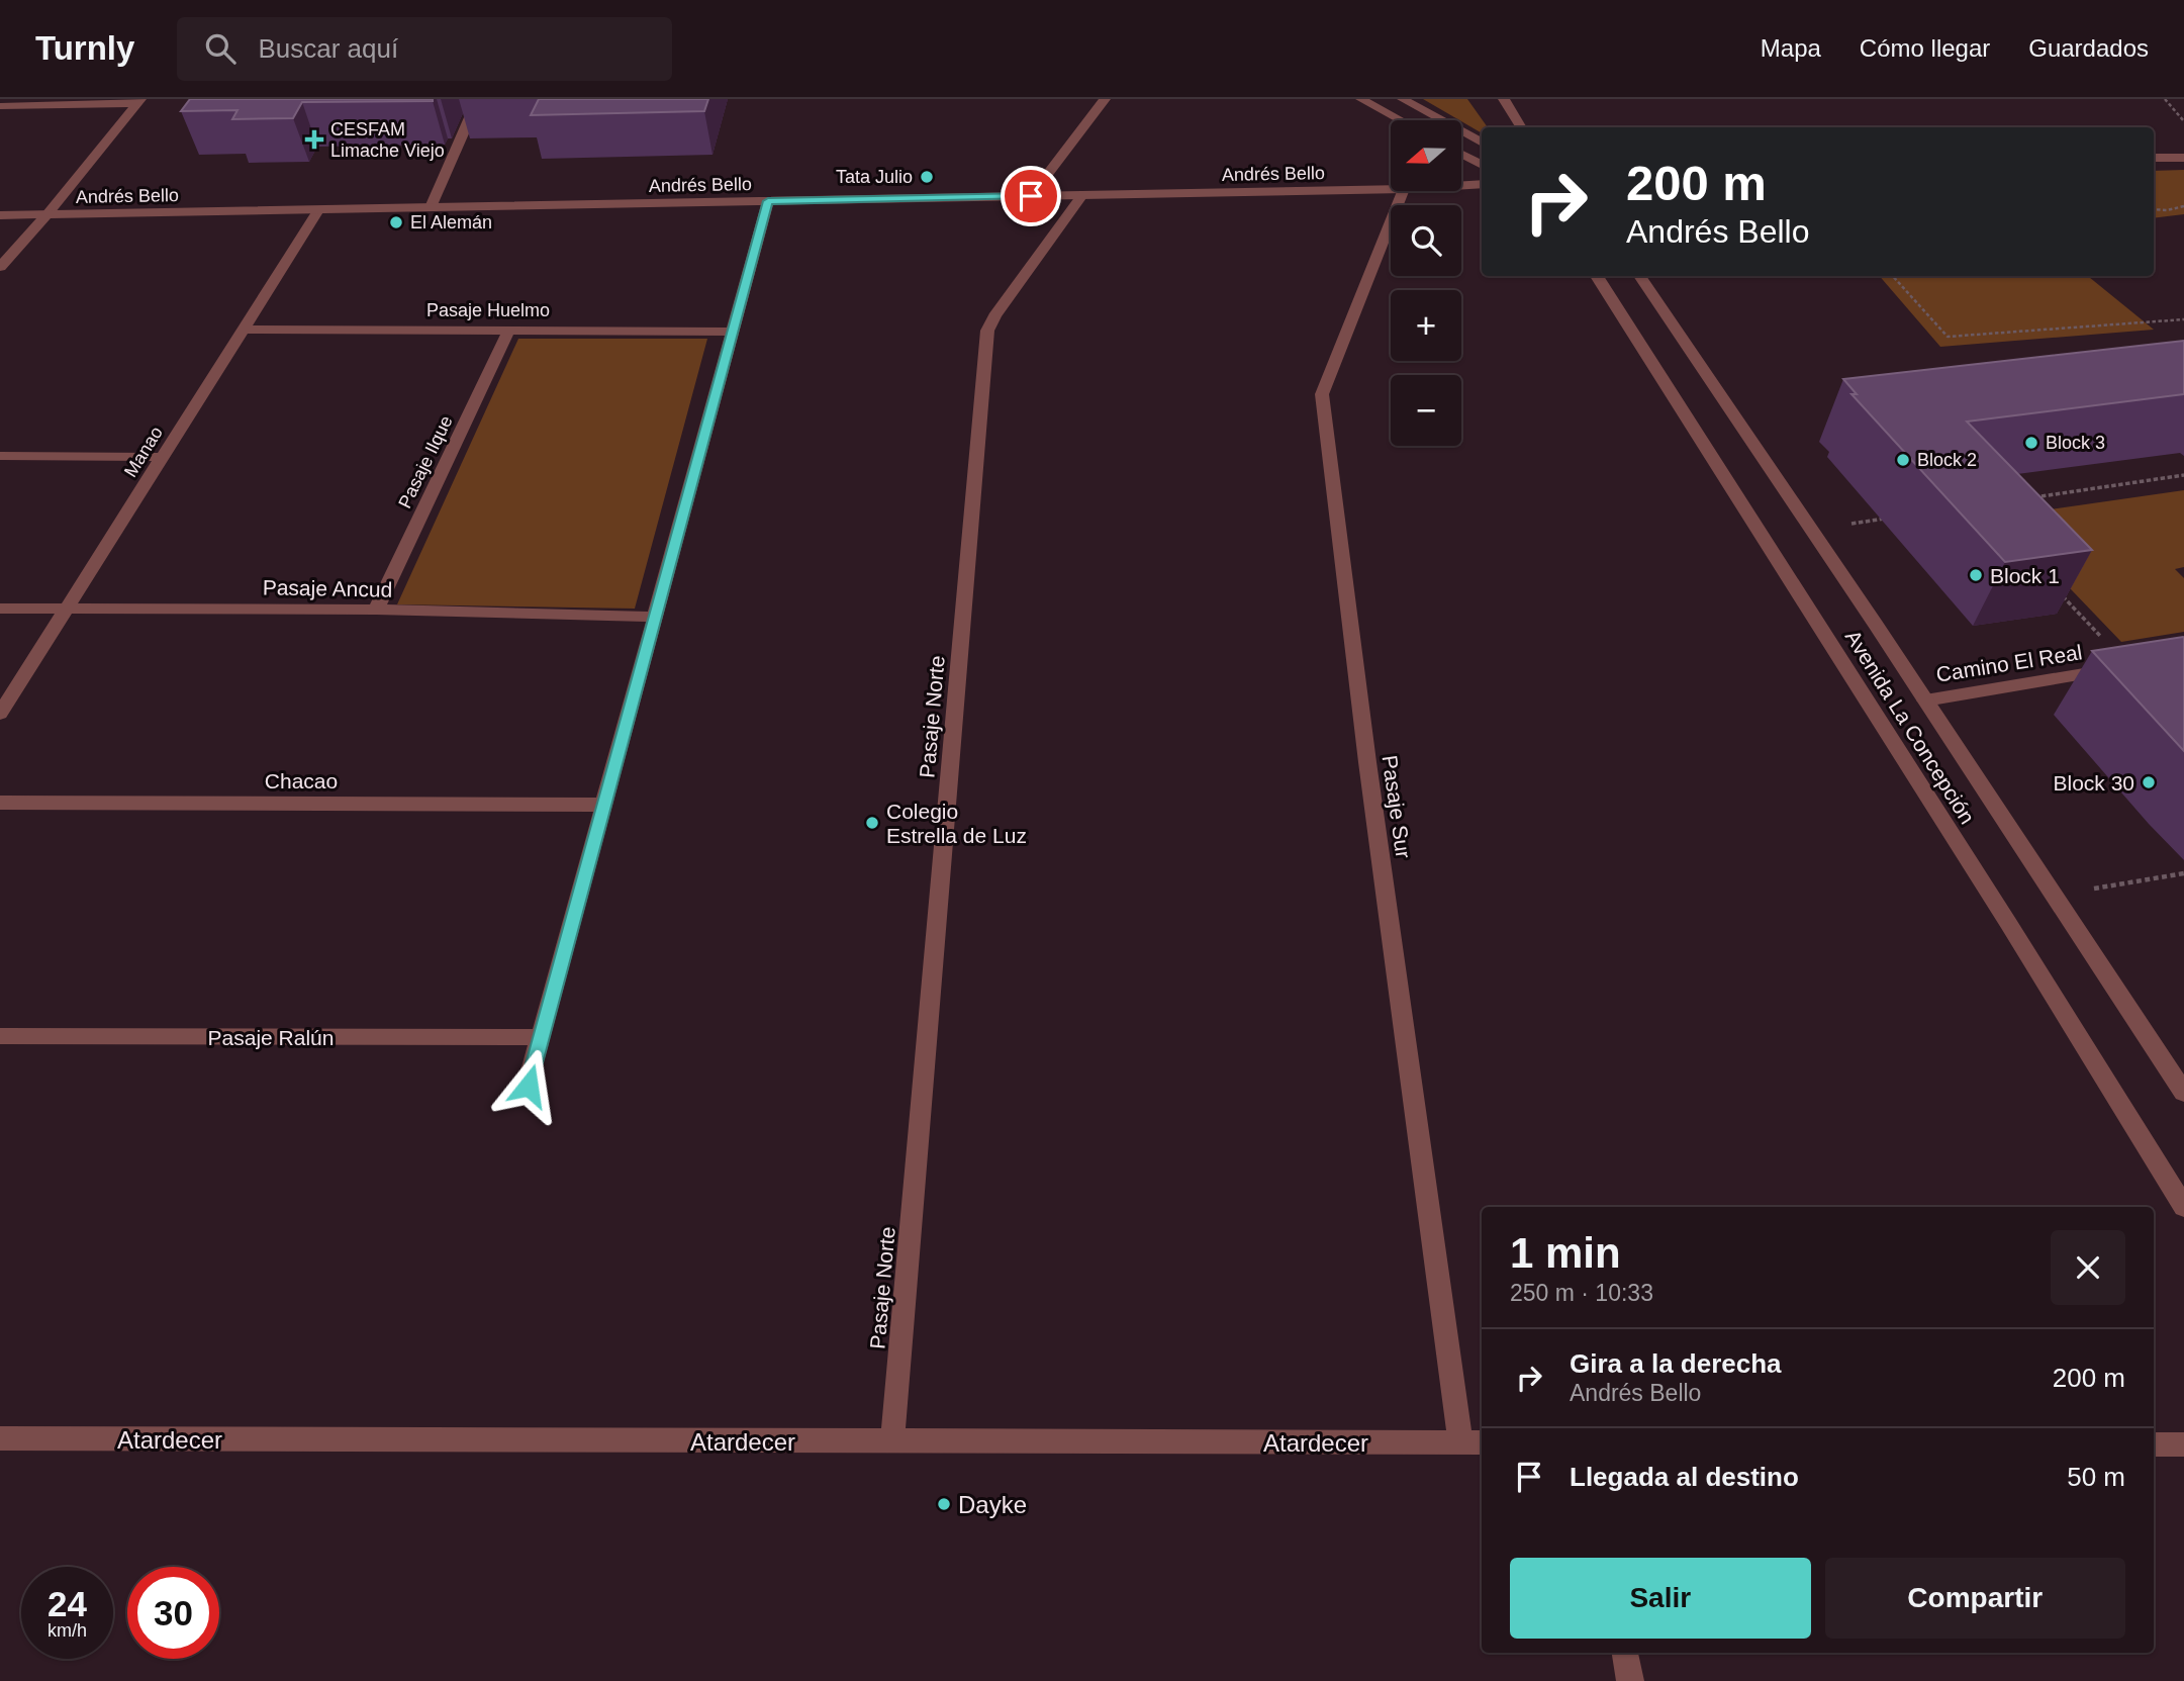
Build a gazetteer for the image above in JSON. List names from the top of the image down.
{
  "streets": {
    "street": [
      "Andrés Bello",
      "Pasaje Huelmo",
      "Manao",
      "Pasaje Ilque",
      "Pasaje Ancud",
      "Camino El Real",
      "Pasaje Norte",
      "Avenida La Concepción",
      "Chacao",
      "Pasaje Sur",
      "Pasaje Ralún",
      "Atardecer"
    ]
  },
  "crossings": [
    ["Andrés Bello", "Manao"],
    ["Andrés Bello", "Pasaje Norte"],
    ["Pasaje Huelmo", "Manao"],
    ["Pasaje Huelmo", "Pasaje Ilque"],
    ["Manao", "Pasaje Ancud"],
    ["Pasaje Ilque", "Pasaje Ancud"],
    ["Camino El Real", "Avenida La Concepción"],
    ["Pasaje Norte", "Atardecer"],
    ["Pasaje Sur", "Atardecer"]
  ],
  "places": {
    "health": ["CESFAM Limache Viejo"],
    "other": [
      "Tata Julio",
      "El Alemán",
      "Block 3",
      "Block 2",
      "Block 1",
      "Block 30",
      "Colegio Estrella de Luz",
      "Dayke"
    ]
  },
  "north": "left",
  "page": {
    "header": "Turnly",
    "search": "Buscar aquí",
    "nav": ["Mapa", "Cómo llegar", "Guardados"],
    "map_buttons": ["+", "−"],
    "turn": ["200 m", "Andrés Bello"],
    "heading": ["1 min", "250 m · 10:33"],
    "list": [
      {
        "name": "Gira a la derecha",
        "note": "Andrés Bello",
        "value": "200 m"
      },
      {
        "name": "Llegada al destino",
        "value": "50 m"
      }
    ],
    "buttons": ["Salir", "Compartir"],
    "speed": "24 km/h",
    "limit": "30"
  }
}
